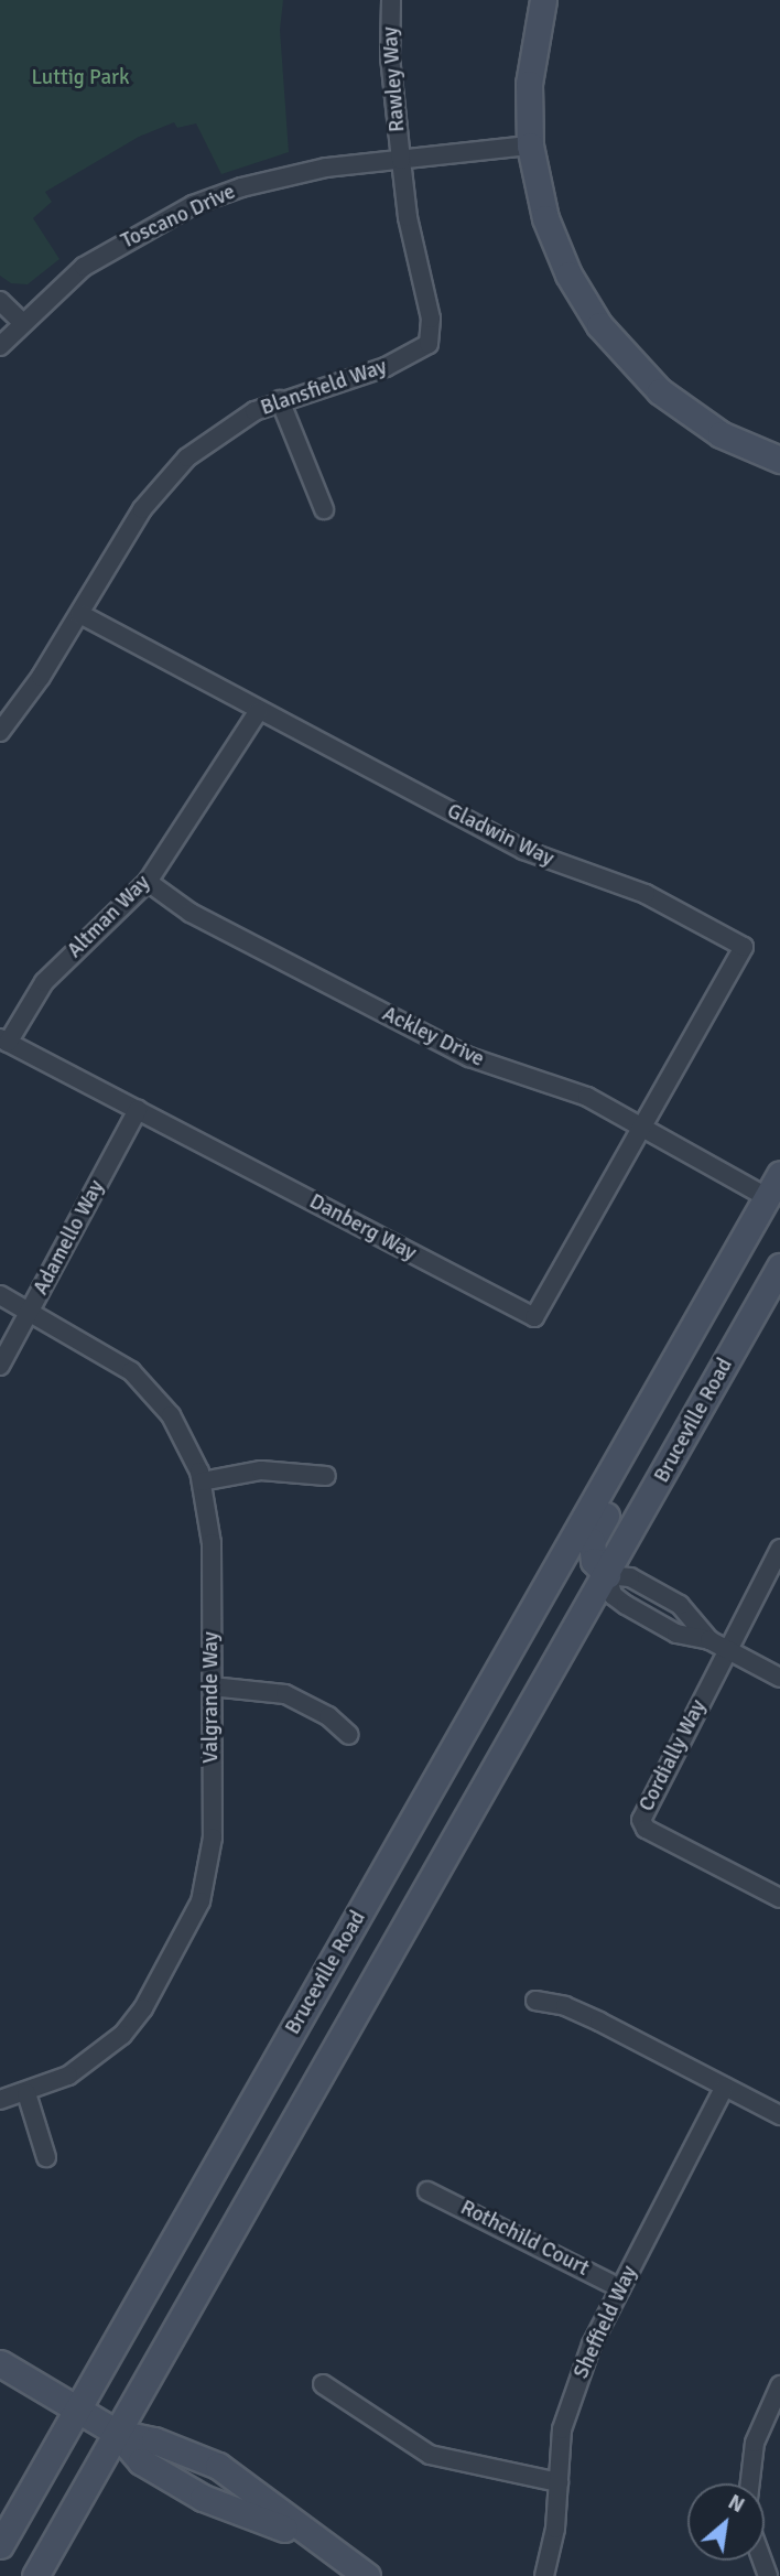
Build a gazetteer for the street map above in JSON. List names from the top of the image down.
{
  "streets": {
    "main road": ["Bruceville Road"],
    "street": [
      "Rawley Way",
      "Toscano Drive",
      "Blansfield Way",
      "Gladwin Way",
      "Altman Way",
      "Ackley Drive",
      "Danberg Way",
      "Adamello Way",
      "Valgrande Way",
      "Cordially Way",
      "Rothchild Court",
      "Sheffield Way"
    ]
  },
  "crossings": [
    ["Rawley Way", "Toscano Drive"],
    ["Rawley Way", "Blansfield Way"],
    ["Toscano Drive", "Blansfield Way"],
    ["Blansfield Way", "Gladwin Way"],
    ["Gladwin Way", "Altman Way"],
    ["Gladwin Way", "Ackley Drive"],
    ["Gladwin Way", "Danberg Way"],
    ["Altman Way", "Ackley Drive"],
    ["Altman Way", "Danberg Way"],
    ["Ackley Drive", "Danberg Way"],
    ["Ackley Drive", "Bruceville Road"],
    ["Danberg Way", "Adamello Way"],
    ["Adamello Way", "Valgrande Way"],
    ["Rothchild Court", "Sheffield Way"]
  ],
  "parks": ["Luttig Park"],
  "north": "top right"
}
